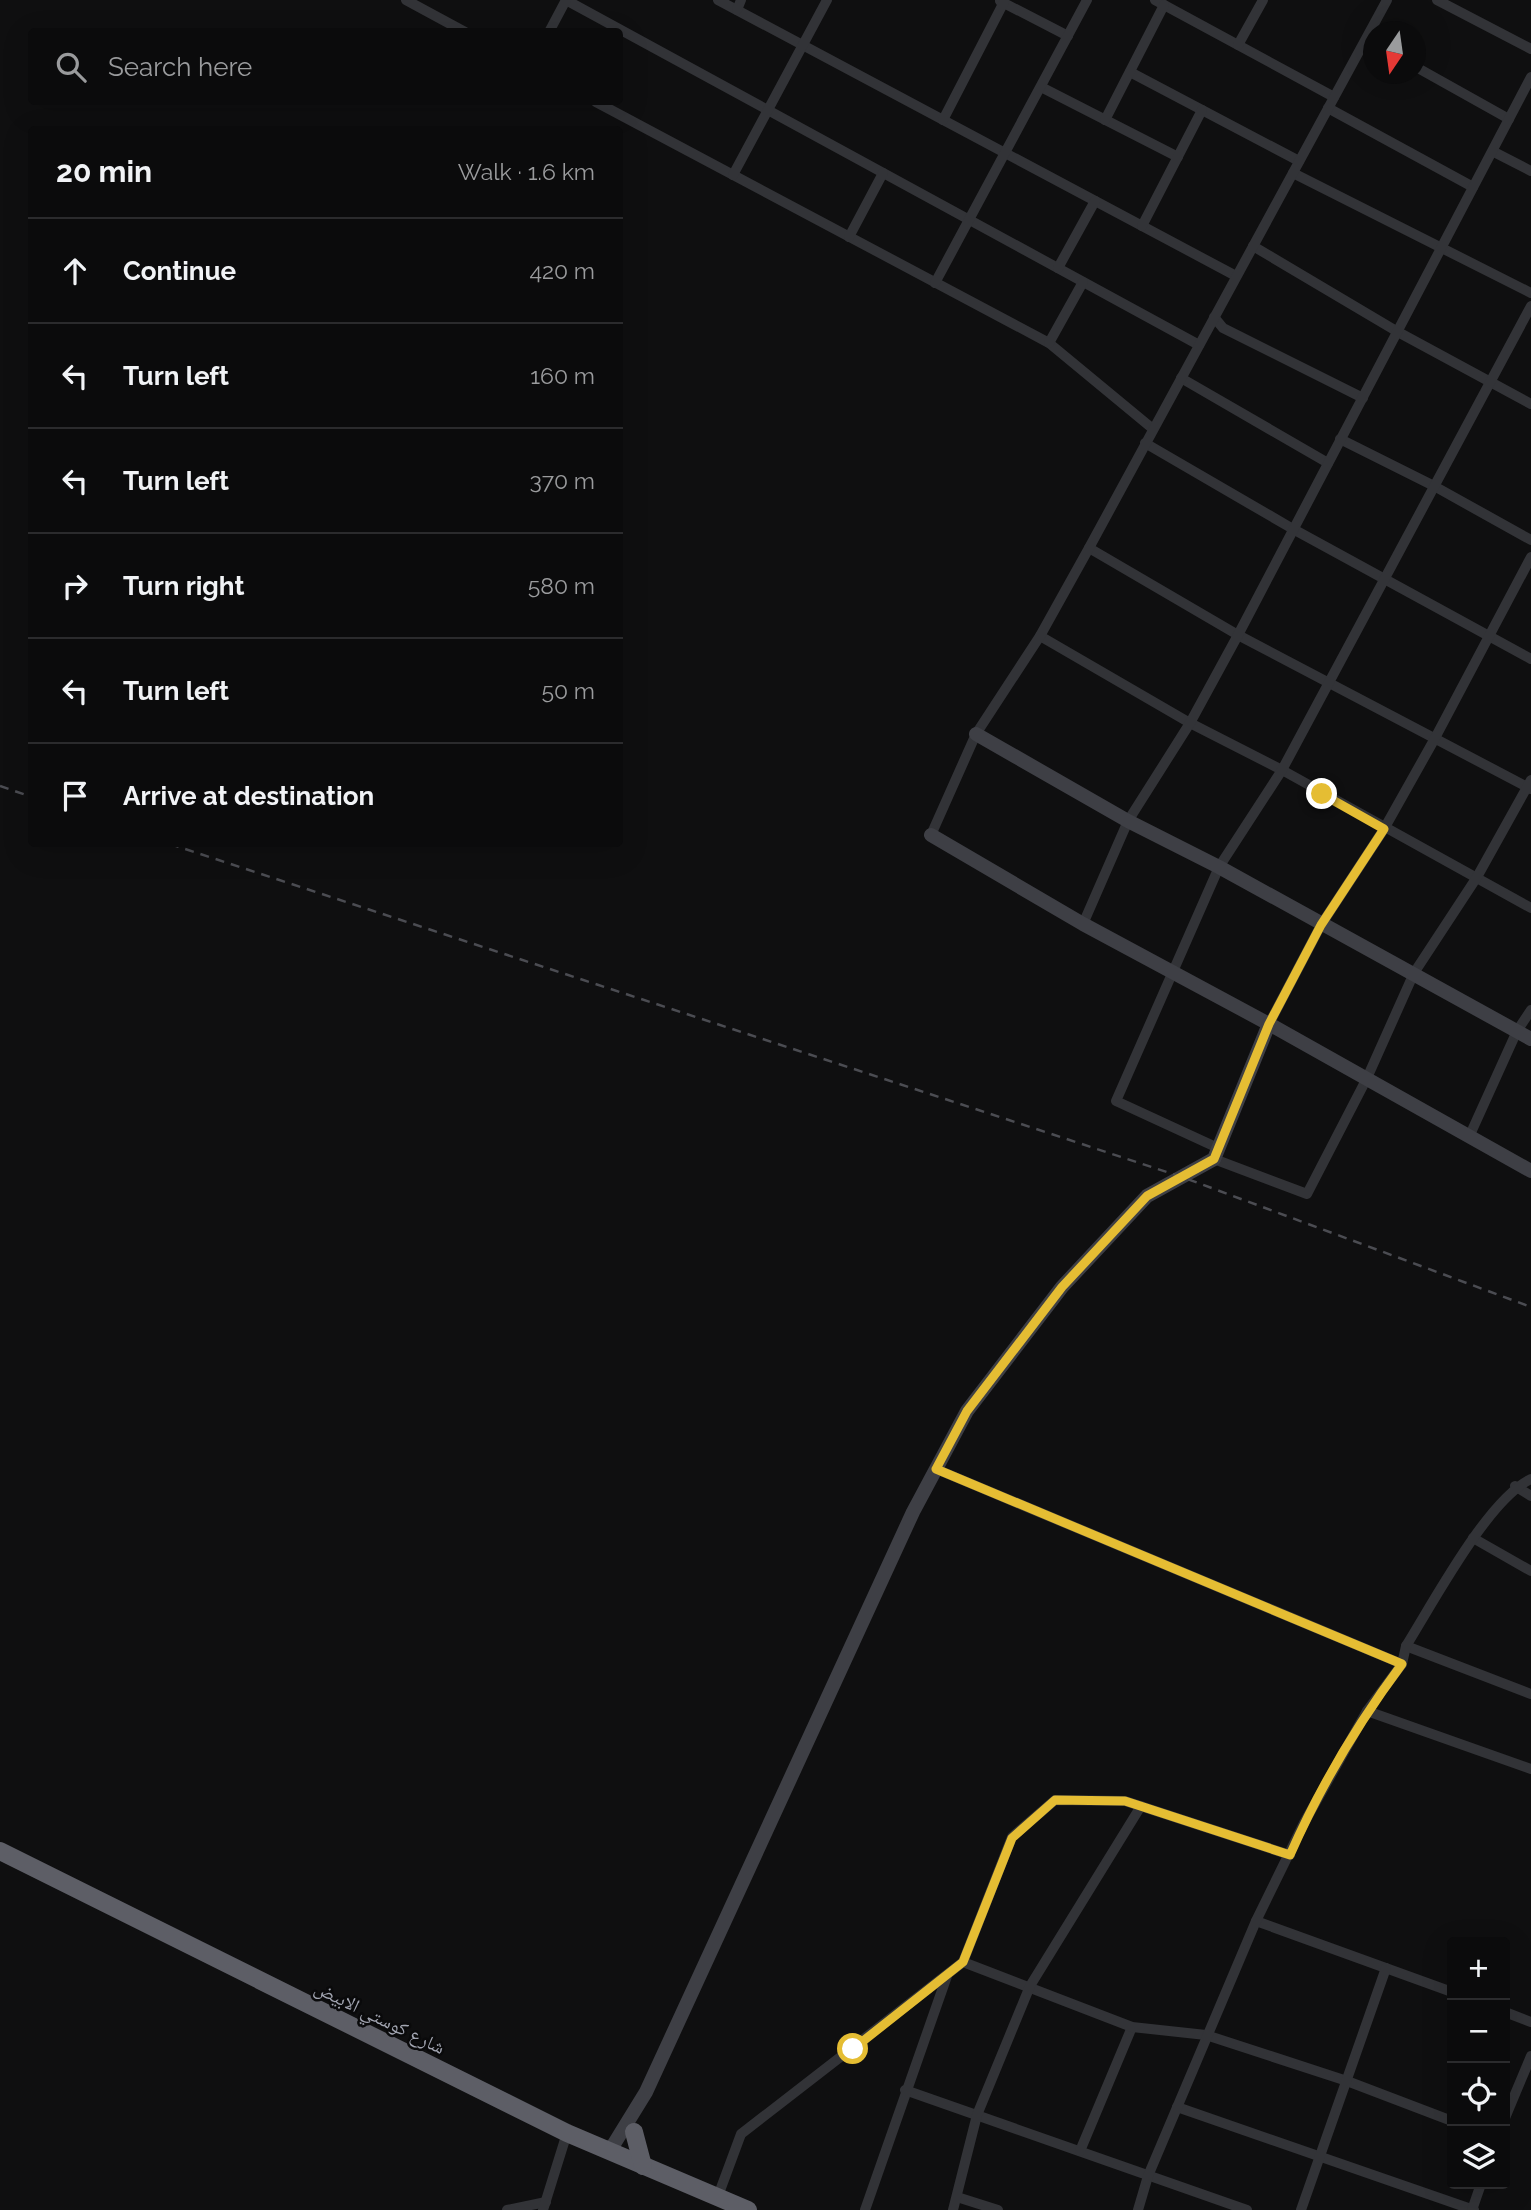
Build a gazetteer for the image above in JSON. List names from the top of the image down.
{
  "streets": {
    "highway": ["شارع كوستي الابيض"]
  },
  "north": "bottom",
  "page": {
    "search": "Search here",
    "heading": ["20 min", "Walk · 1.6 km"],
    "list": [
      ["Continue", "420 m"],
      ["Turn left", "160 m"],
      ["Turn left", "370 m"],
      ["Turn right", "580 m"],
      ["Turn left", "50 m"],
      "Arrive at destination"
    ],
    "map_buttons": ["+", "−"]
  }
}
